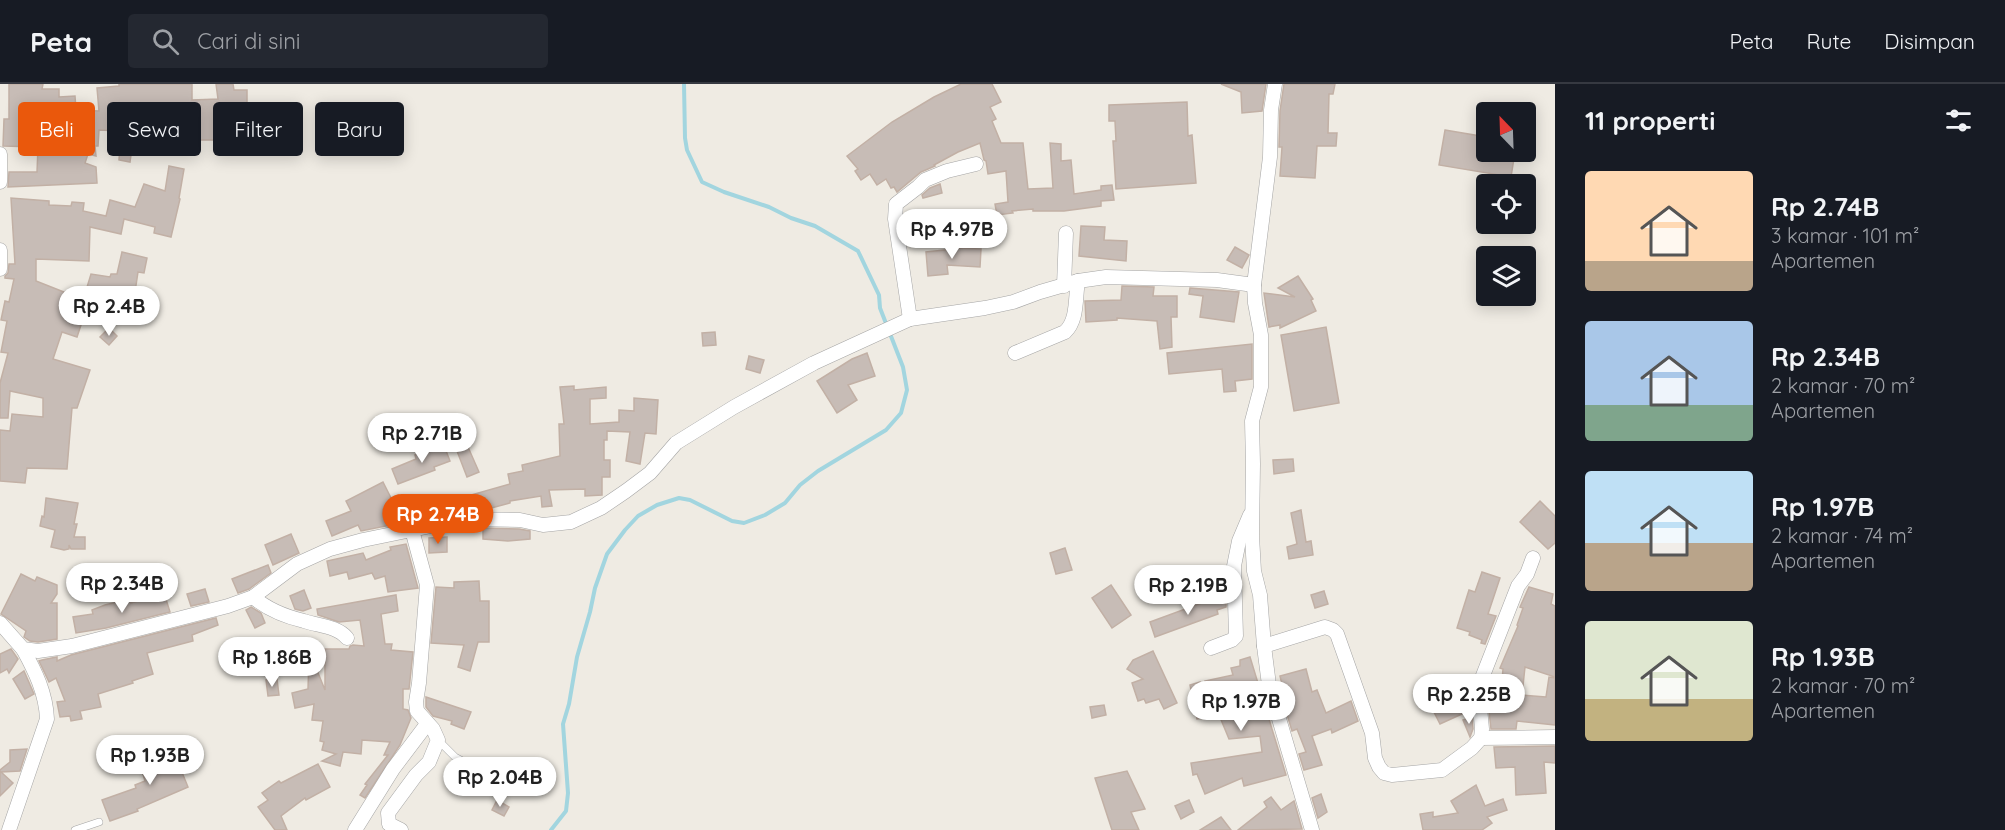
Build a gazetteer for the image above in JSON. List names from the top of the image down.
{
  "north": "top left",
  "page": {
    "header": "Peta",
    "search": "Cari di sini",
    "nav": ["Peta", "Rute", "Disimpan"],
    "heading": "11 properti",
    "chip": [
      "Beli",
      "Sewa",
      "Filter",
      "Baru"
    ],
    "list": [
      {
        "name": "Rp 2.74B",
        "note": "3 kamar · 101 m² · Apartemen"
      },
      {
        "name": "Rp 2.34B",
        "note": "2 kamar · 70 m² · Apartemen"
      },
      {
        "name": "Rp 1.97B",
        "note": "2 kamar · 74 m² · Apartemen"
      },
      {
        "name": "Rp 1.93B",
        "note": "2 kamar · 70 m² · Apartemen"
      }
    ],
    "price": [
      "Rp 4.97B",
      "Rp 2.4B",
      "Rp 2.71B",
      "Rp 2.74B",
      "Rp 2.34B",
      "Rp 2.19B",
      "Rp 1.86B",
      "Rp 2.25B",
      "Rp 1.97B",
      "Rp 1.93B",
      "Rp 2.04B"
    ]
  }
}
